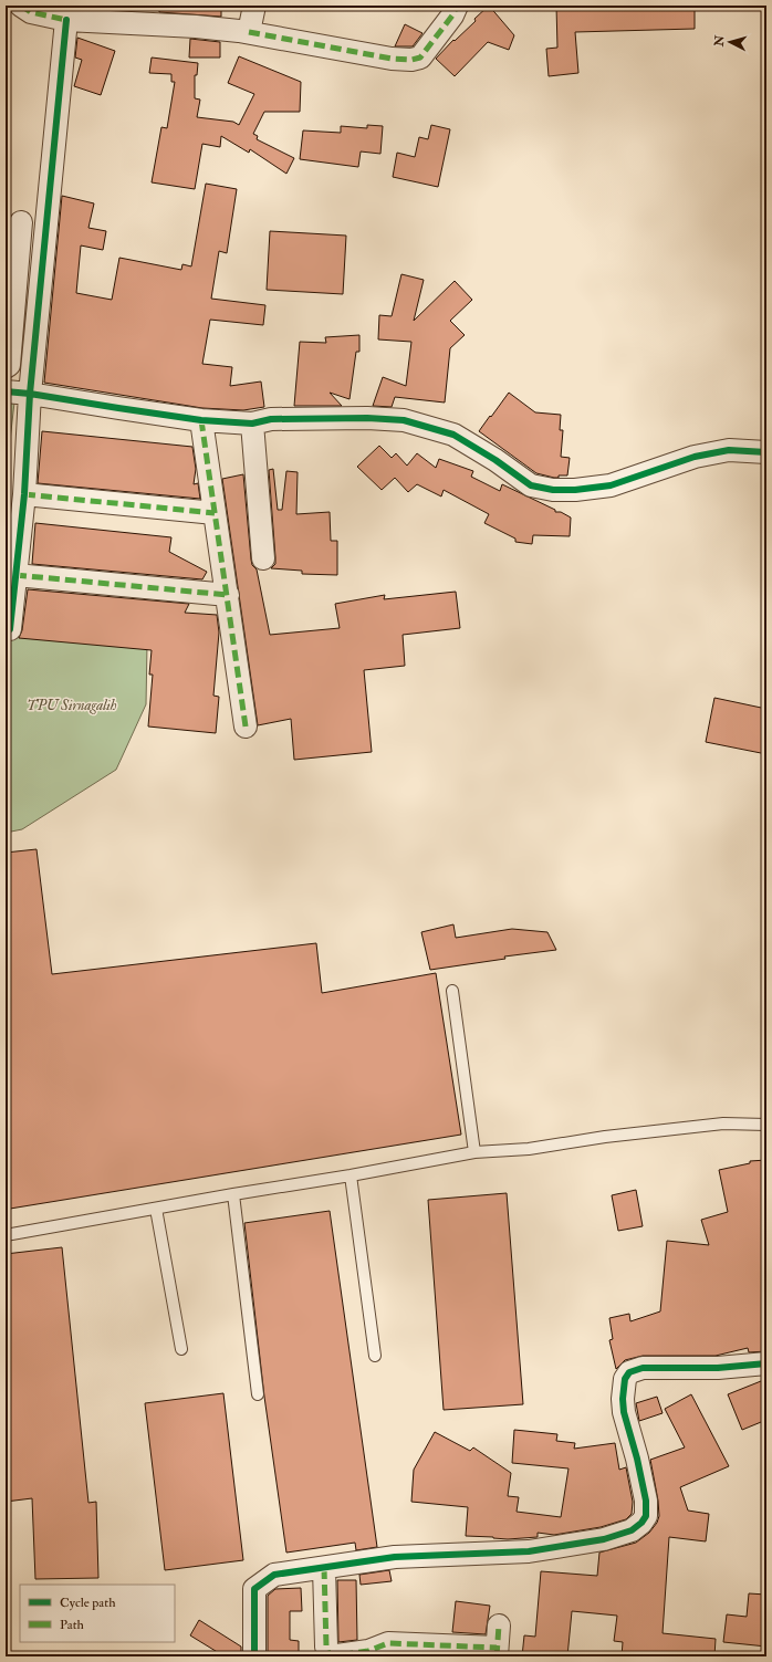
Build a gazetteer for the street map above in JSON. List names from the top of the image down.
{
  "parks": ["TPU Sirnagalih"],
  "legend": ["Cycle path", "Path"],
  "north": "left"
}
